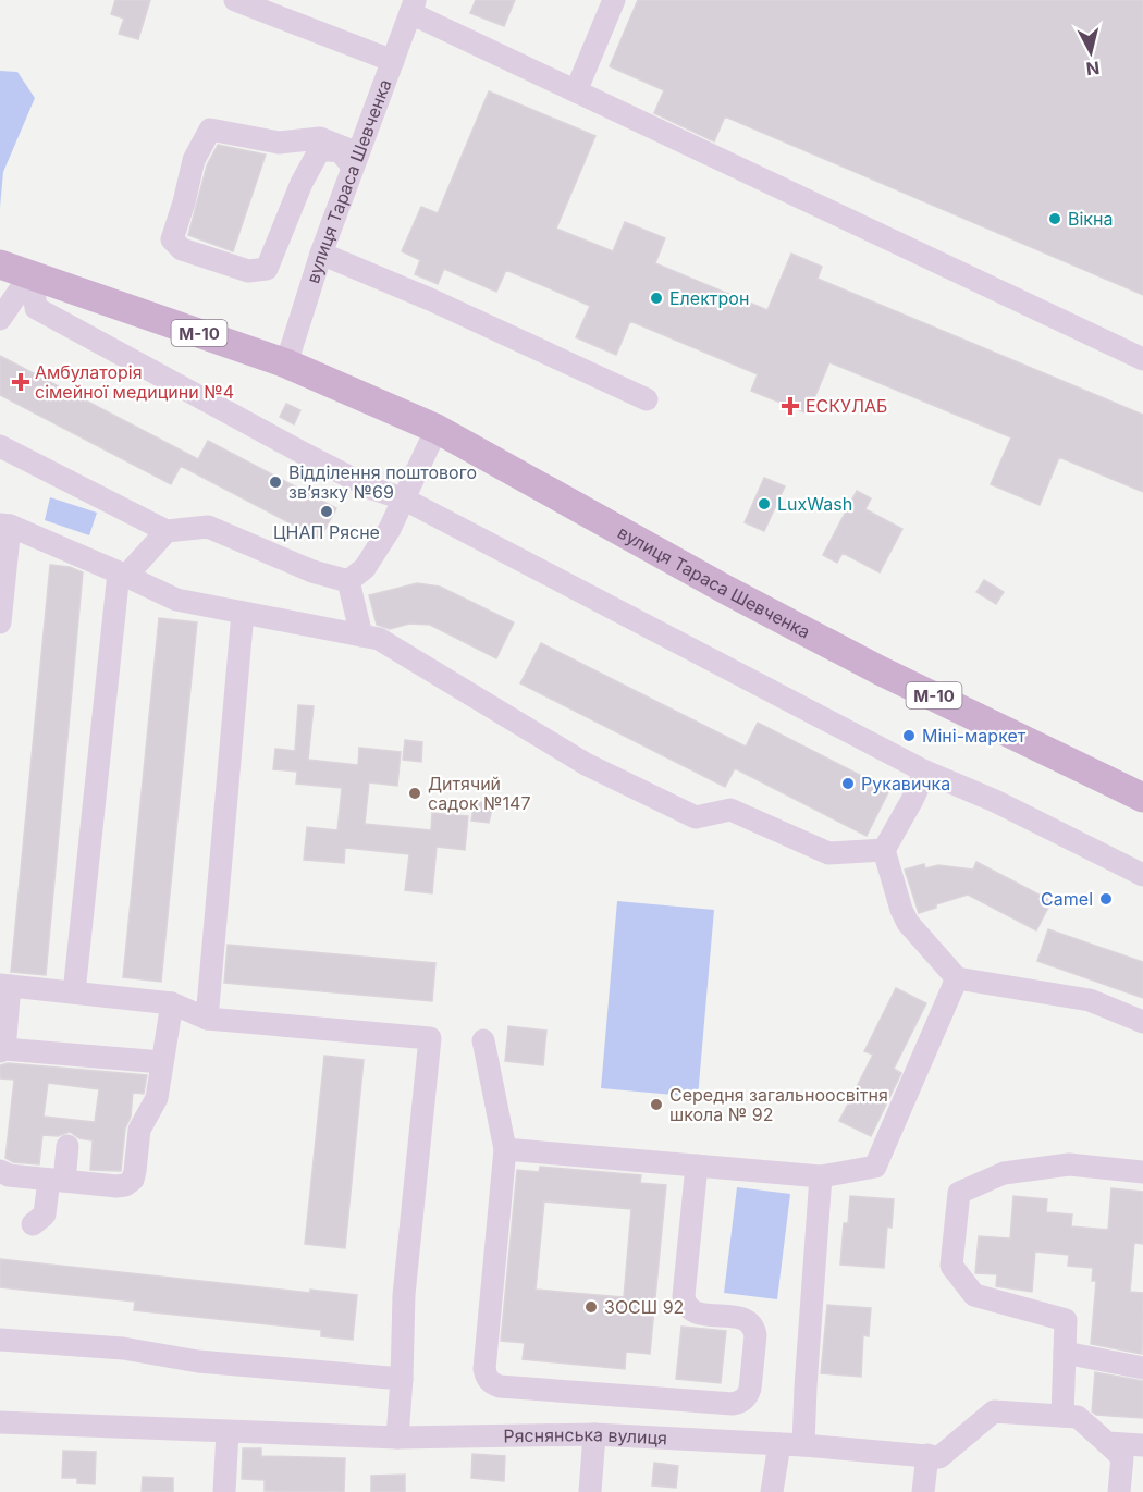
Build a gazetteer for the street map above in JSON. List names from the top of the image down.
{
  "streets": {
    "main road": ["вулиця Тараса Шевченка", "М-10"],
    "street": ["Ряснянська вулиця"]
  },
  "places": {
    "other": [
      "Вікна",
      "Електрон",
      "Відділення поштового зв’язку №69",
      "LuxWash",
      "ЦНАП Рясне",
      "Міні-маркет",
      "Рукавичка",
      "Дитячий садок №147",
      "Camel",
      "Середня загальноосвітня школа № 92",
      "ЗОСШ 92"
    ],
    "health": ["Амбулаторія сімейної медицини №4", "ЕСКУЛАБ"]
  },
  "north": "bottom"
}
